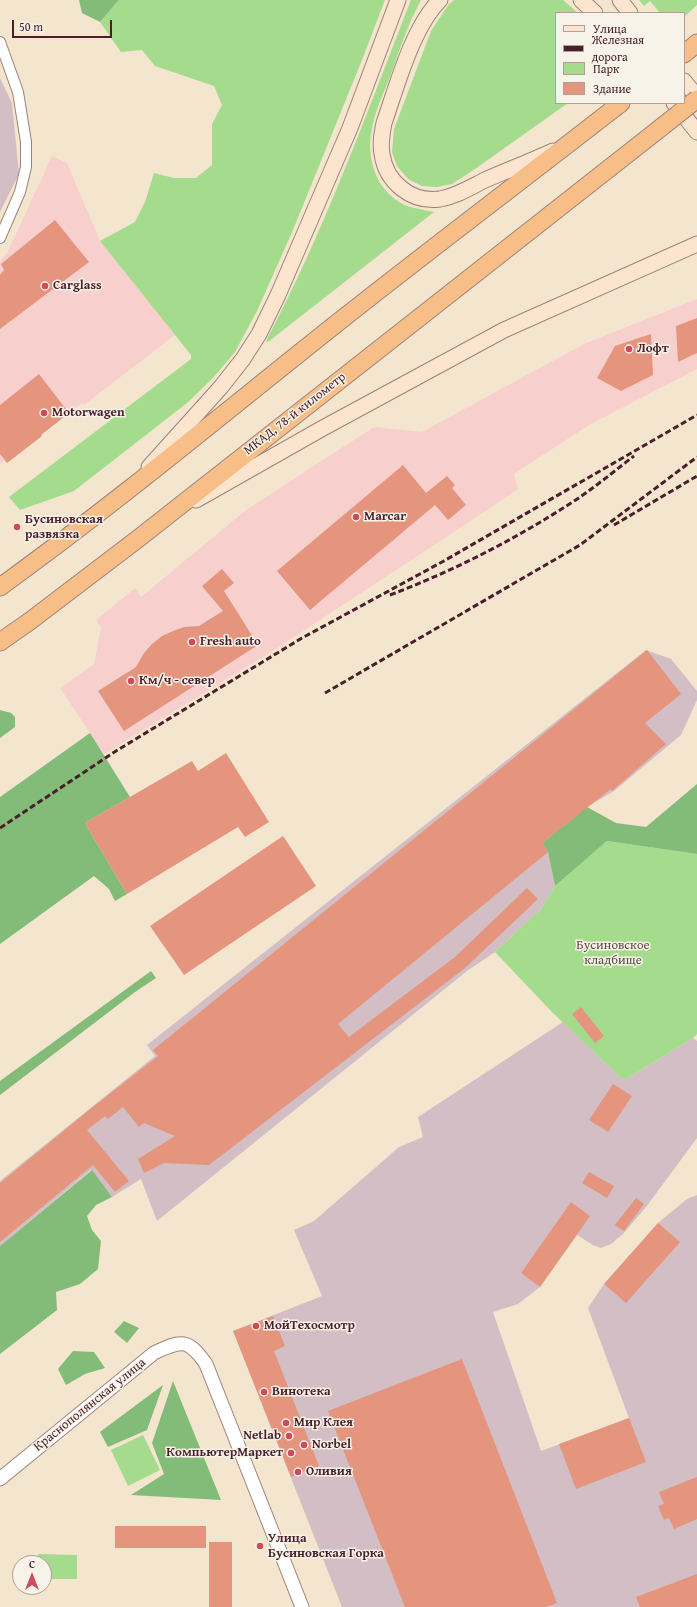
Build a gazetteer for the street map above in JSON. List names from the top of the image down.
{
  "streets": {
    "highway": ["МКАД, 78-й километр"],
    "street": ["Краснополянская улица"]
  },
  "parks": ["Бусиновское кладбище"],
  "places": [
    "Carglass",
    "Лофт",
    "Motorwagen",
    "Marcar",
    "Бусиновская развязка",
    "Fresh auto",
    "Км/ч - север",
    "МойТехосмотр",
    "Винотека",
    "Мир Клея",
    "Netlab",
    "Norbel",
    "КомпьютерМаркет",
    "Оливия",
    "Улица Бусиновская Горка"
  ],
  "legend": [
    "Улица",
    "Железная дорога",
    "Парк",
    "Здание"
  ],
  "scale_bar": "50 m",
  "north": "top"
}
